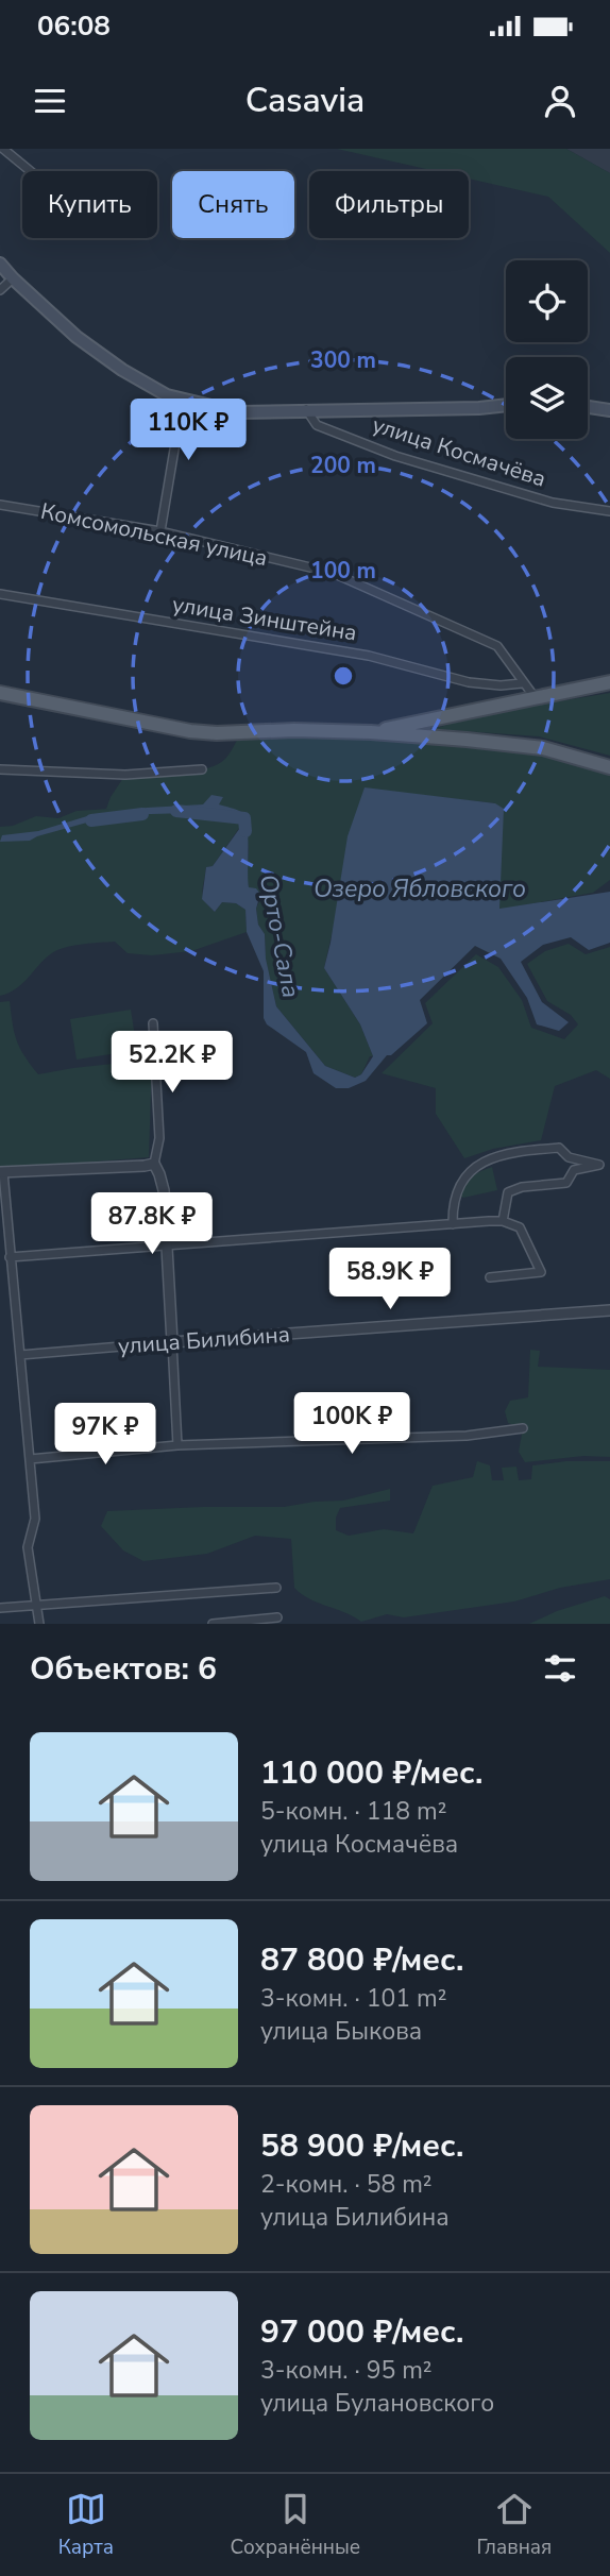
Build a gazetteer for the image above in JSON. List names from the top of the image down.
{
  "streets": {
    "main road": ["улица Космачёва"],
    "street": ["Комсомольская улица", "улица Зинштейна", "улица Билибина"]
  },
  "crossings": [
    ["Комсомольская улица", "улица Зинштейна"]
  ],
  "water": ["Озеро Ябловского", "Орто-Сала"],
  "page": {
    "status": "06:08",
    "header": "Casavia",
    "chip": ["Купить", "Снять", "Фильтры"],
    "price": [
      "110K ₽",
      "52.2K ₽",
      "87.8K ₽",
      "58.9K ₽",
      "100K ₽",
      "97K ₽"
    ],
    "heading": "Объектов: 6",
    "list": [
      {
        "name": "110 000 ₽/мес.",
        "note": "5-комн. · 118 m² · улица Космачёва"
      },
      {
        "name": "87 800 ₽/мес.",
        "note": "3-комн. · 101 m² · улица Быкова"
      },
      {
        "name": "58 900 ₽/мес.",
        "note": "2-комн. · 58 m² · улица Билибина"
      },
      {
        "name": "97 000 ₽/мес.",
        "note": "3-комн. · 95 m² · улица Булановского"
      }
    ],
    "tabs": ["Карта", "Сохранённые", "Главная"]
  },
  "rings": ["300 m", "200 m", "100 m"]
}
